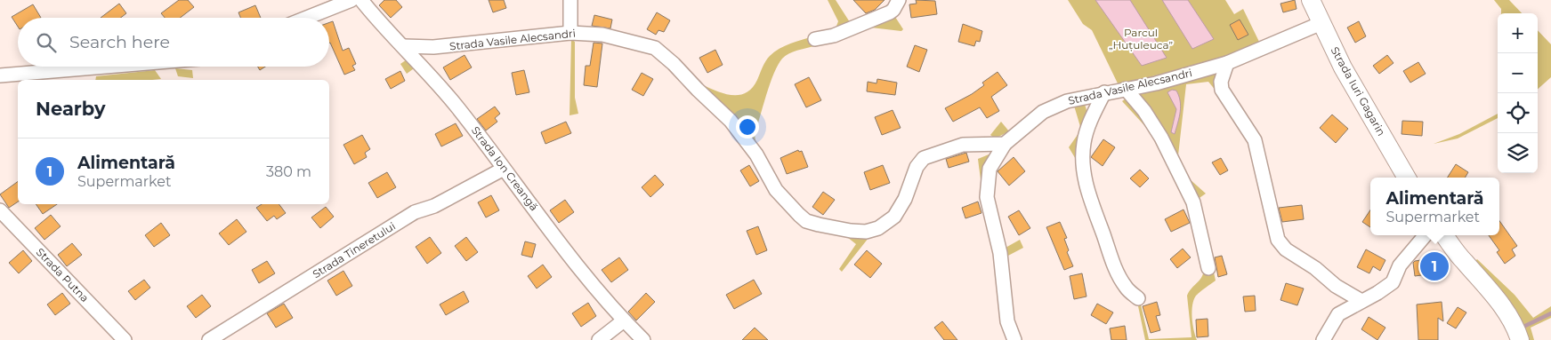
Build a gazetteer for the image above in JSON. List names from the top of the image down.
{
  "streets": {
    "main road": ["Strada Iuri Gagarin"],
    "street": [
      "Strada Vasile Alecsandri",
      "Strada Ion Creangă",
      "Strada Tineretului",
      "Strada Putna"
    ]
  },
  "crossings": [
    ["Strada Vasile Alecsandri", "Strada Iuri Gagarin"],
    ["Strada Vasile Alecsandri", "Strada Ion Creangă"],
    ["Strada Ion Creangă", "Strada Tineretului"]
  ],
  "parks": ["Parcul „Huțuleuca”"],
  "page": {
    "map_buttons": ["+", "−"],
    "search": "Search here",
    "heading": "Nearby",
    "list": [
      {
        "mark": "1",
        "name": "Alimentară",
        "note": "Supermarket",
        "value": "380 m"
      }
    ],
    "popup": ["Alimentară", "Supermarket"],
    "pins": "1"
  }
}
